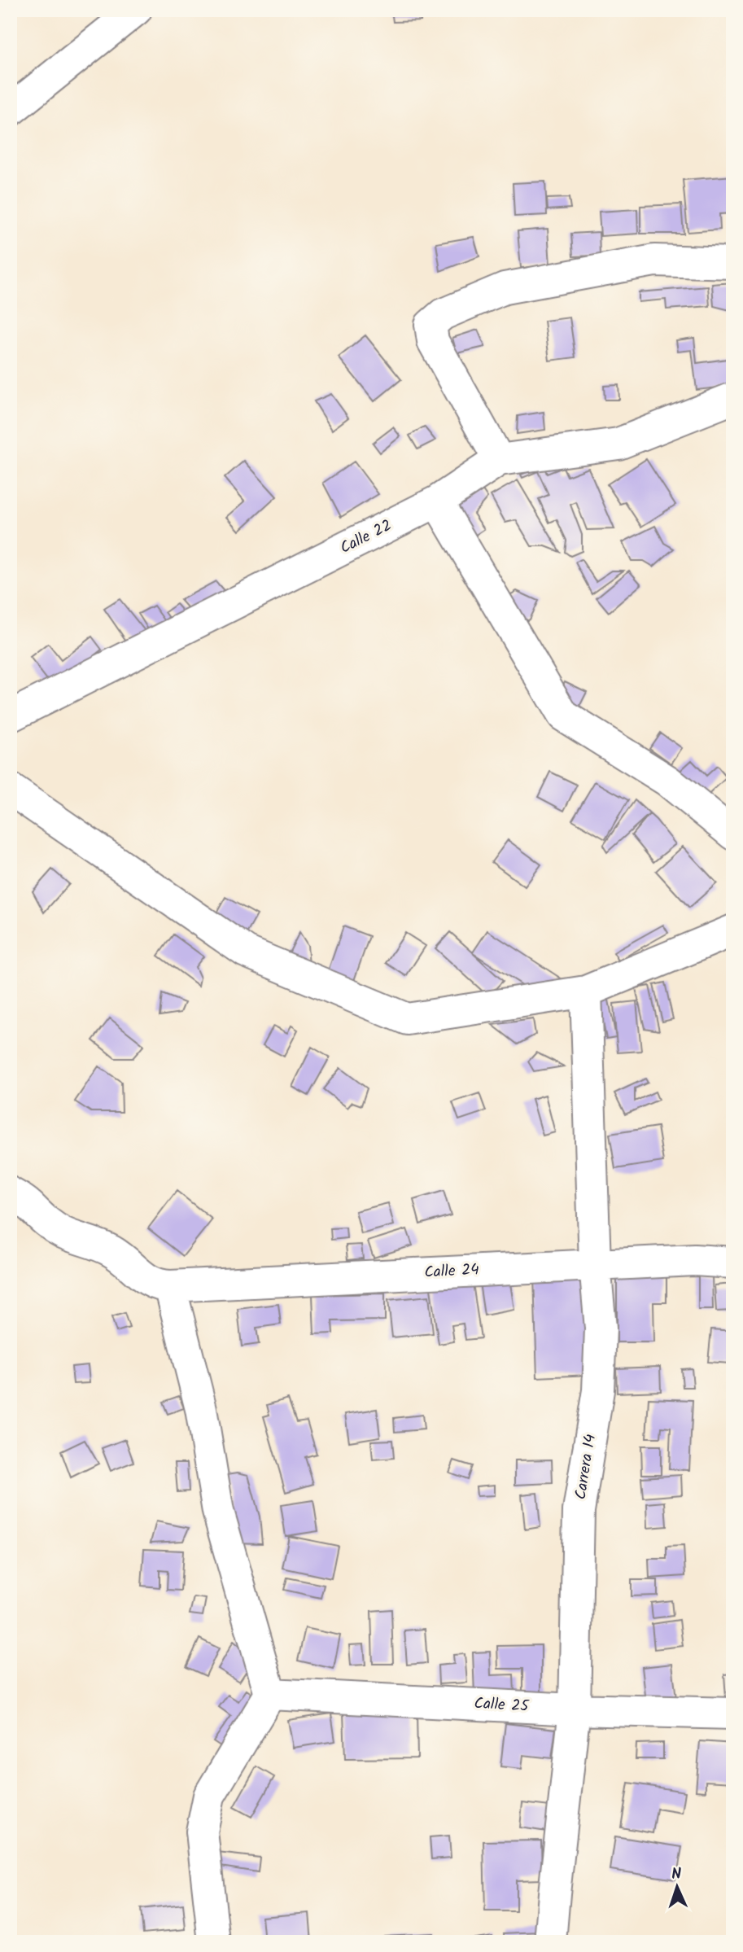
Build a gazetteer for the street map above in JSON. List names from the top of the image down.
{
  "streets": {
    "street": [
      "Calle 22",
      "Calle 24",
      "Carrera 14",
      "Calle 25"
    ]
  },
  "crossings": [
    ["Calle 24", "Carrera 14"],
    ["Carrera 14", "Calle 25"]
  ],
  "north": "top"
}
